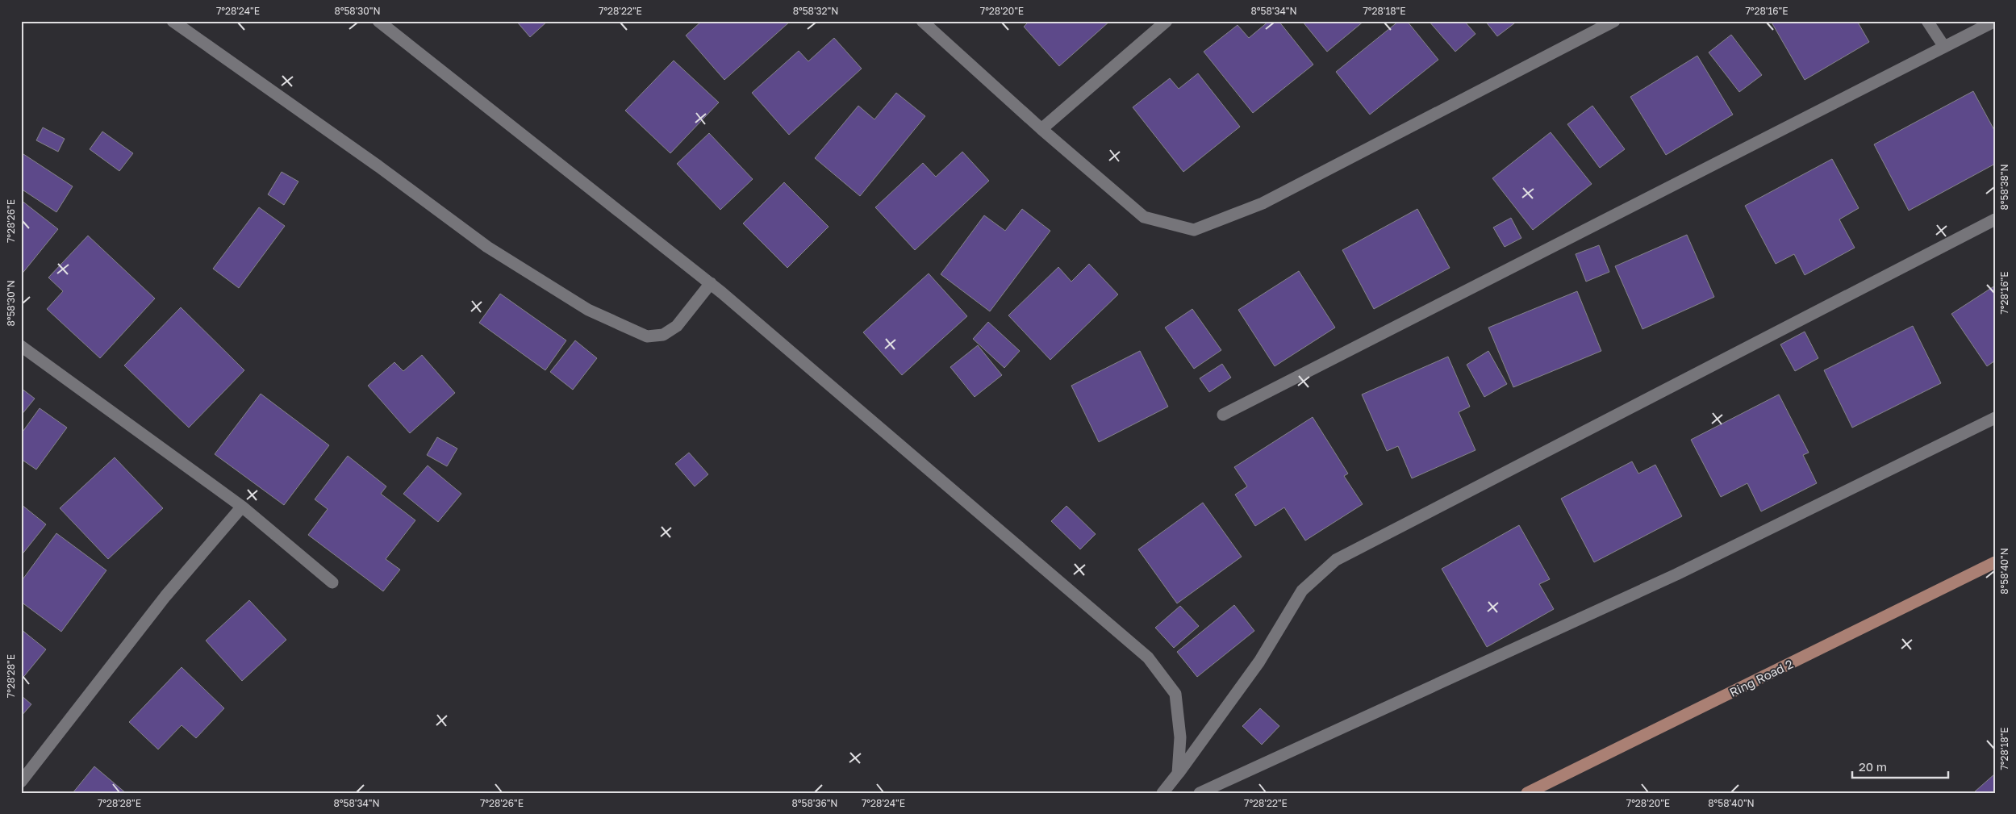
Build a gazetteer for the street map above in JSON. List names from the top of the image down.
{
  "streets": {
    "main road": ["Ring Road 2"]
  },
  "scale_bar": "20 m",
  "coordinates": [
    "7°28'24\"E",
    "8°58'30\"N",
    "7°28'22\"E",
    "8°58'32\"N",
    "7°28'20\"E",
    "8°58'34\"N",
    "7°28'18\"E",
    "7°28'16\"E",
    "8°58'38\"N",
    "7°28'26\"E",
    "8°58'40\"N",
    "7°28'28\"E",
    "8°58'36\"N"
  ]
}
